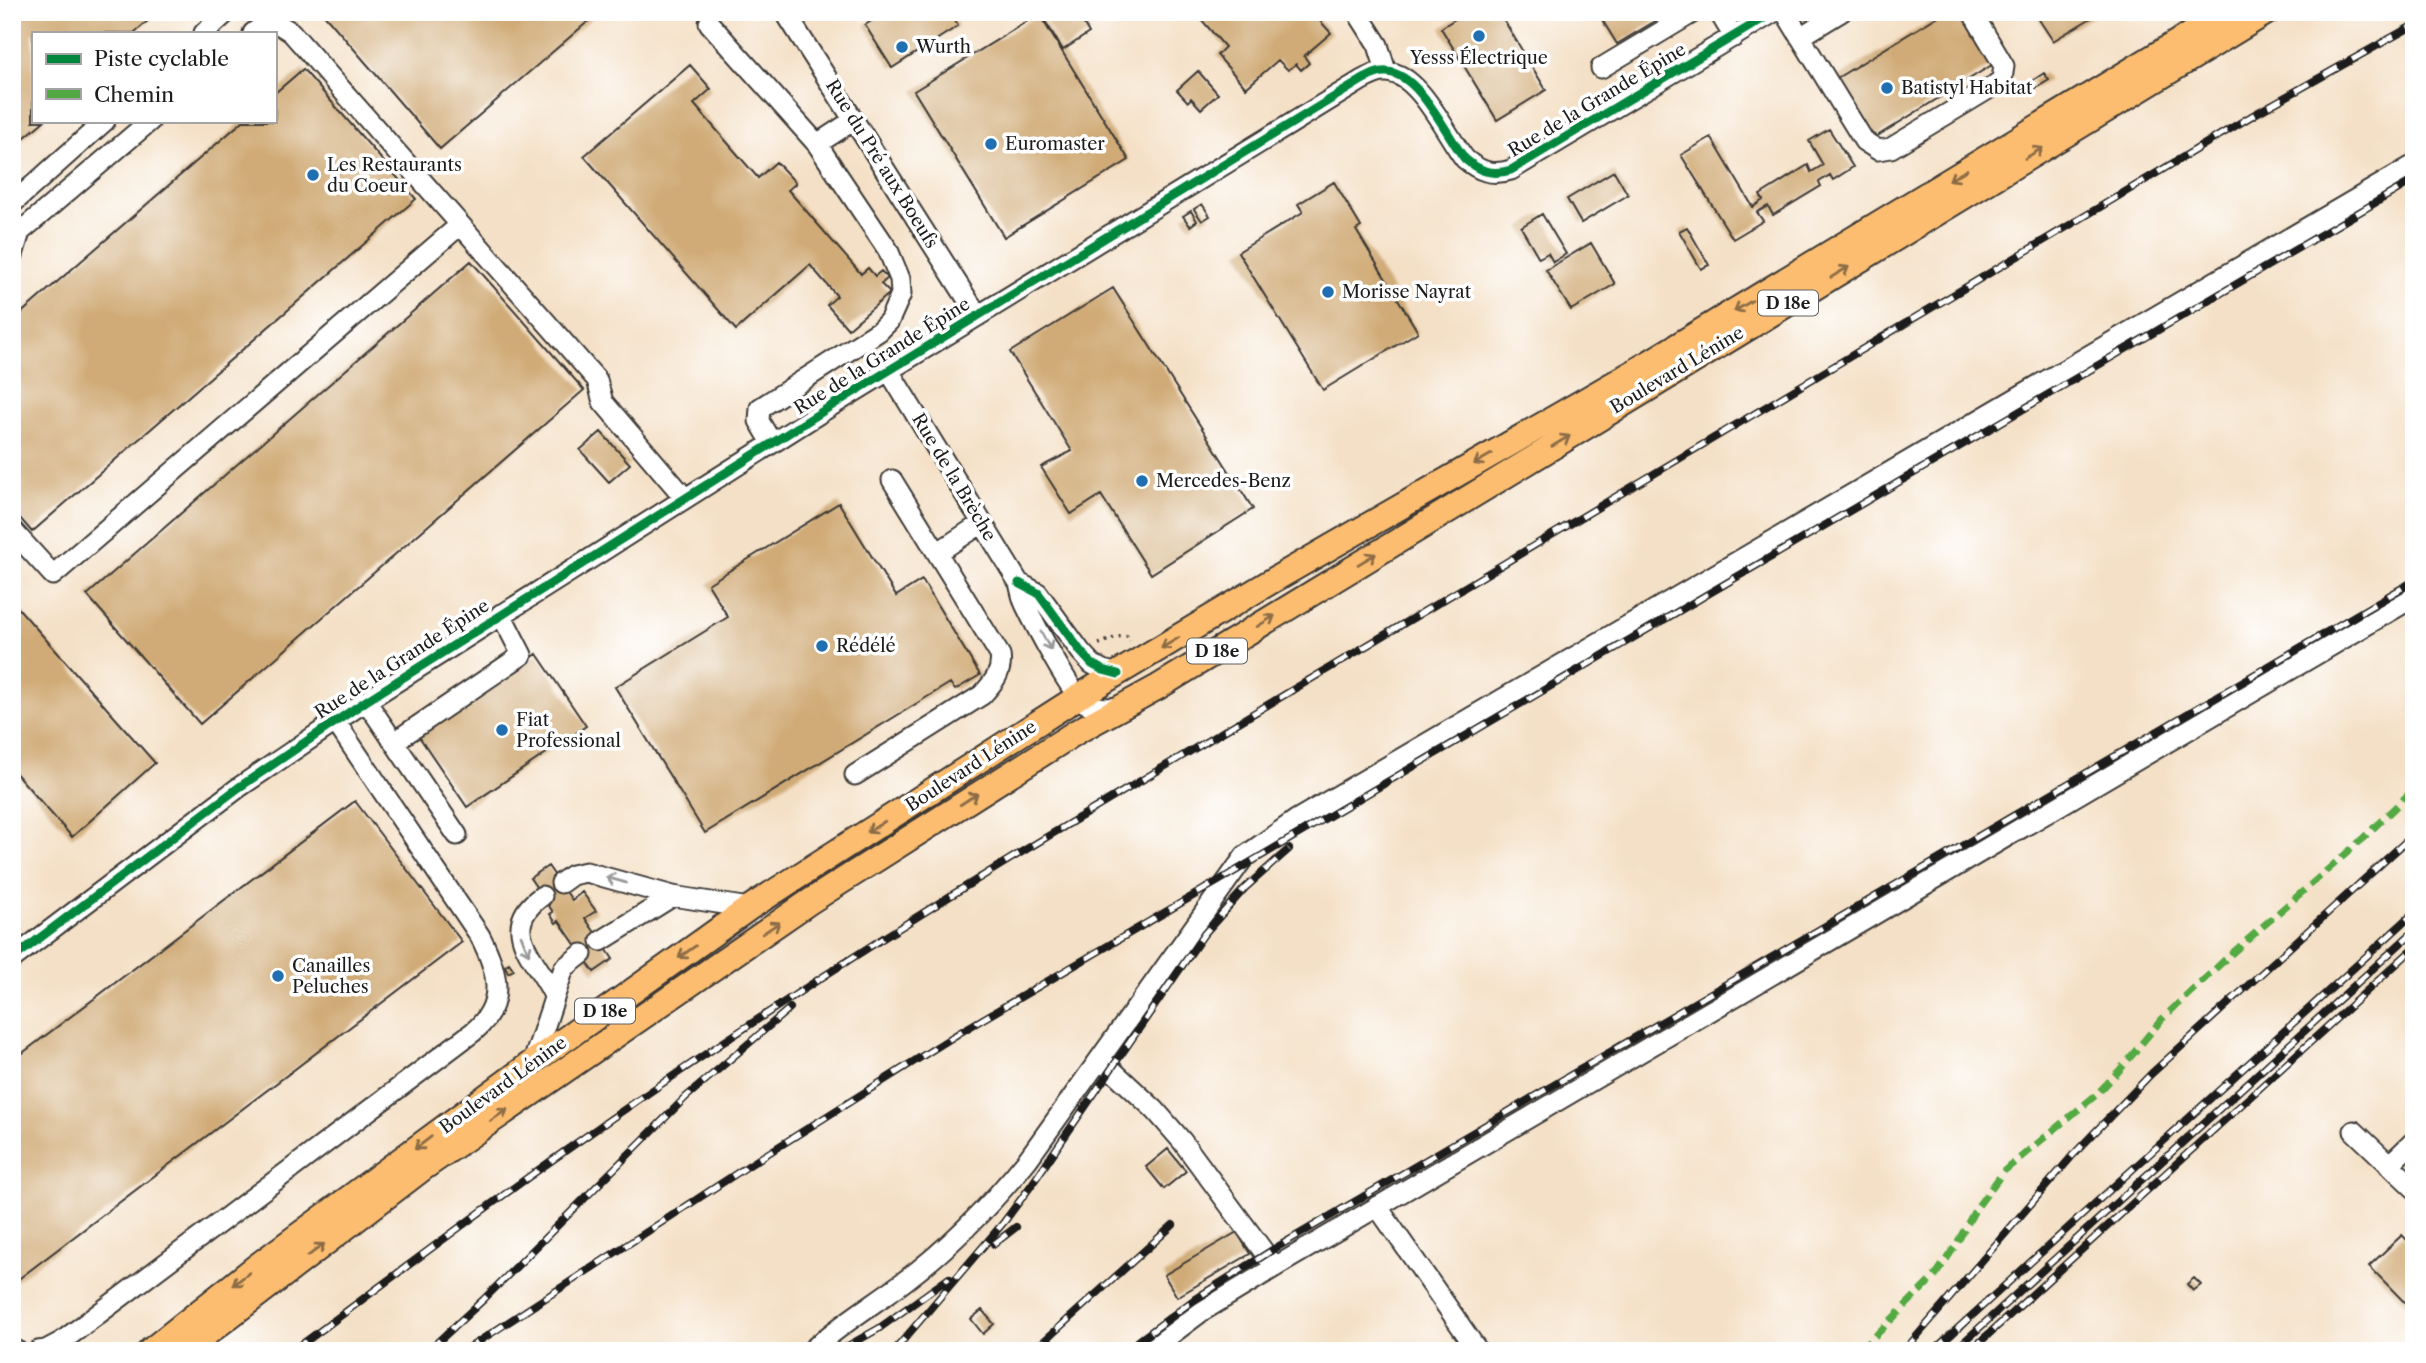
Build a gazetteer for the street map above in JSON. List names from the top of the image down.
{
  "streets": {
    "main road": ["D 18e", "Boulevard Lénine"],
    "street": ["Rue de la Grande Épine", "Rue du Pré aux Boeufs", "Rue de la Brèche"]
  },
  "crossings": [
    ["Rue de la Grande Épine", "Rue du Pré aux Boeufs"],
    ["Rue de la Grande Épine", "Rue de la Brèche"],
    ["Boulevard Lénine", "Rue de la Brèche"]
  ],
  "places": [
    "Yesss Électrique",
    "Wurth",
    "Batistyl Habitat",
    "Euromaster",
    "Les Restaurants du Coeur",
    "Morisse Nayrat",
    "Mercedes-Benz",
    "Rédélé",
    "Fiat Professional",
    "Canailles Peluches"
  ],
  "legend": ["Piste cyclable", "Chemin"]
}
